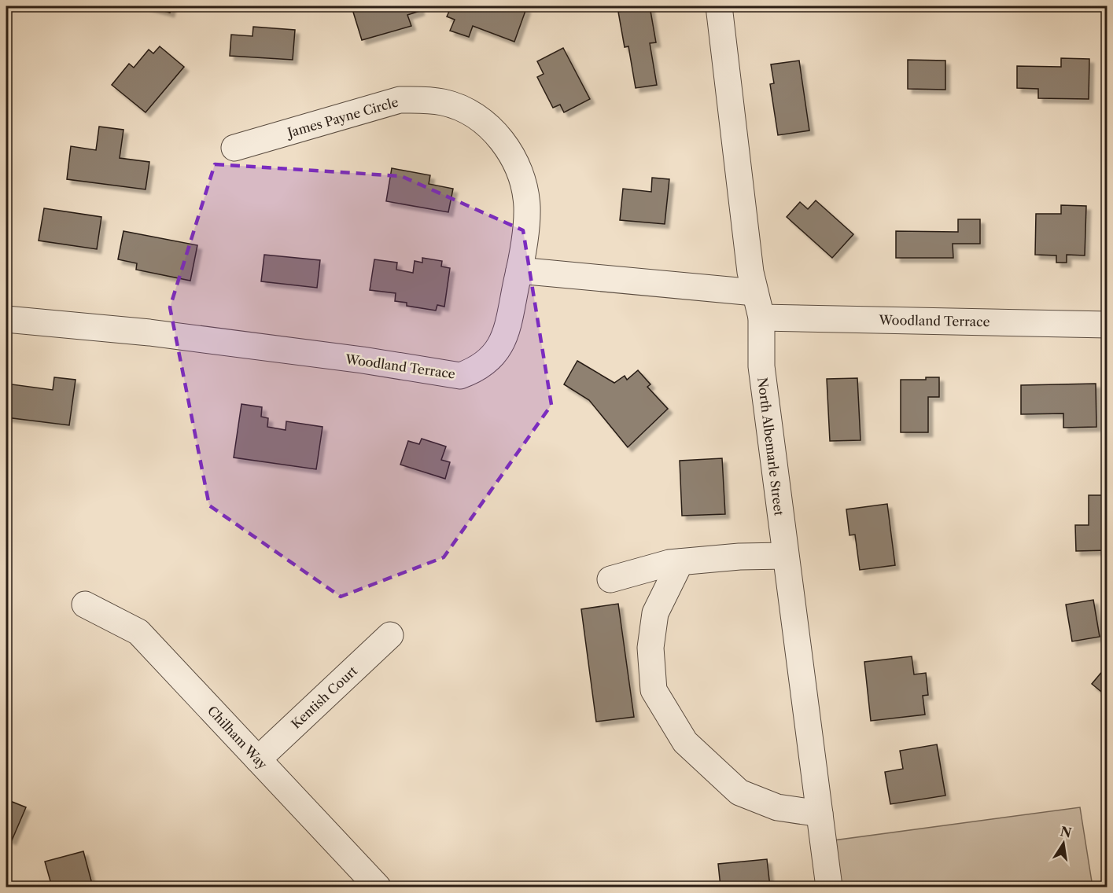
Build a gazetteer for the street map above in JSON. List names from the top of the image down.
{
  "streets": {
    "street": [
      "James Payne Circle",
      "Woodland Terrace",
      "North Albemarle Street",
      "Kentish Court",
      "Chilham Way"
    ]
  },
  "crossings": [
    ["James Payne Circle", "Woodland Terrace"],
    ["Woodland Terrace", "North Albemarle Street"],
    ["Kentish Court", "Chilham Way"]
  ],
  "north": "top"
}
